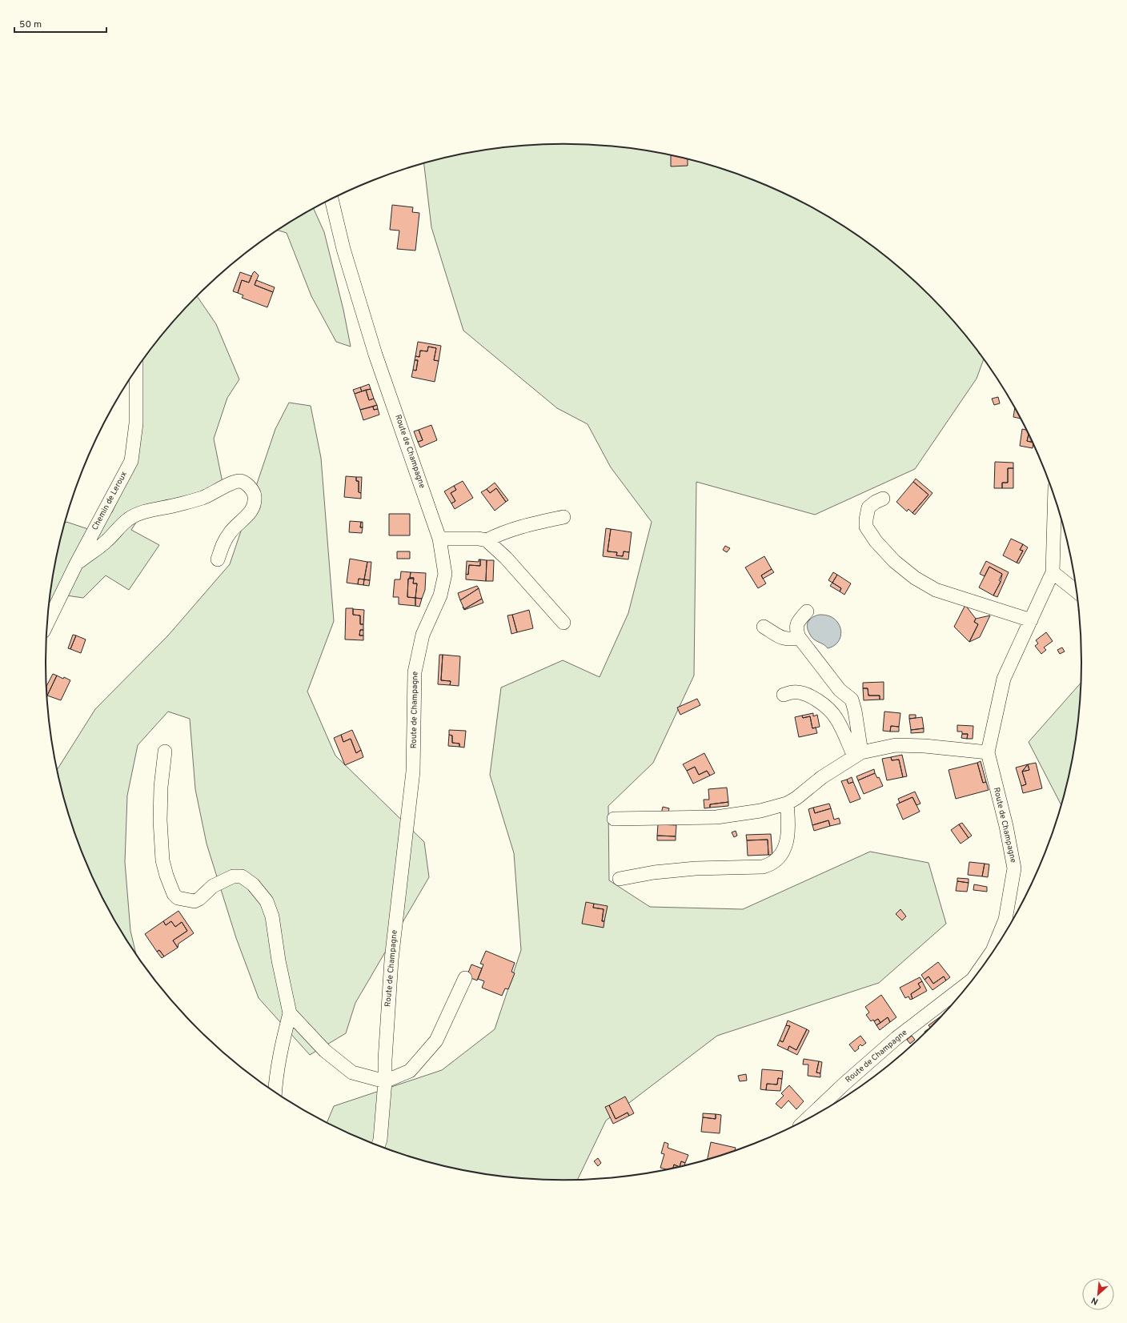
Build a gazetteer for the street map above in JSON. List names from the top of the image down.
{
  "streets": {
    "street": ["Route de Champagne", "Chemin de Leroux"]
  },
  "scale_bar": "50 m",
  "north": "bottom left"
}
